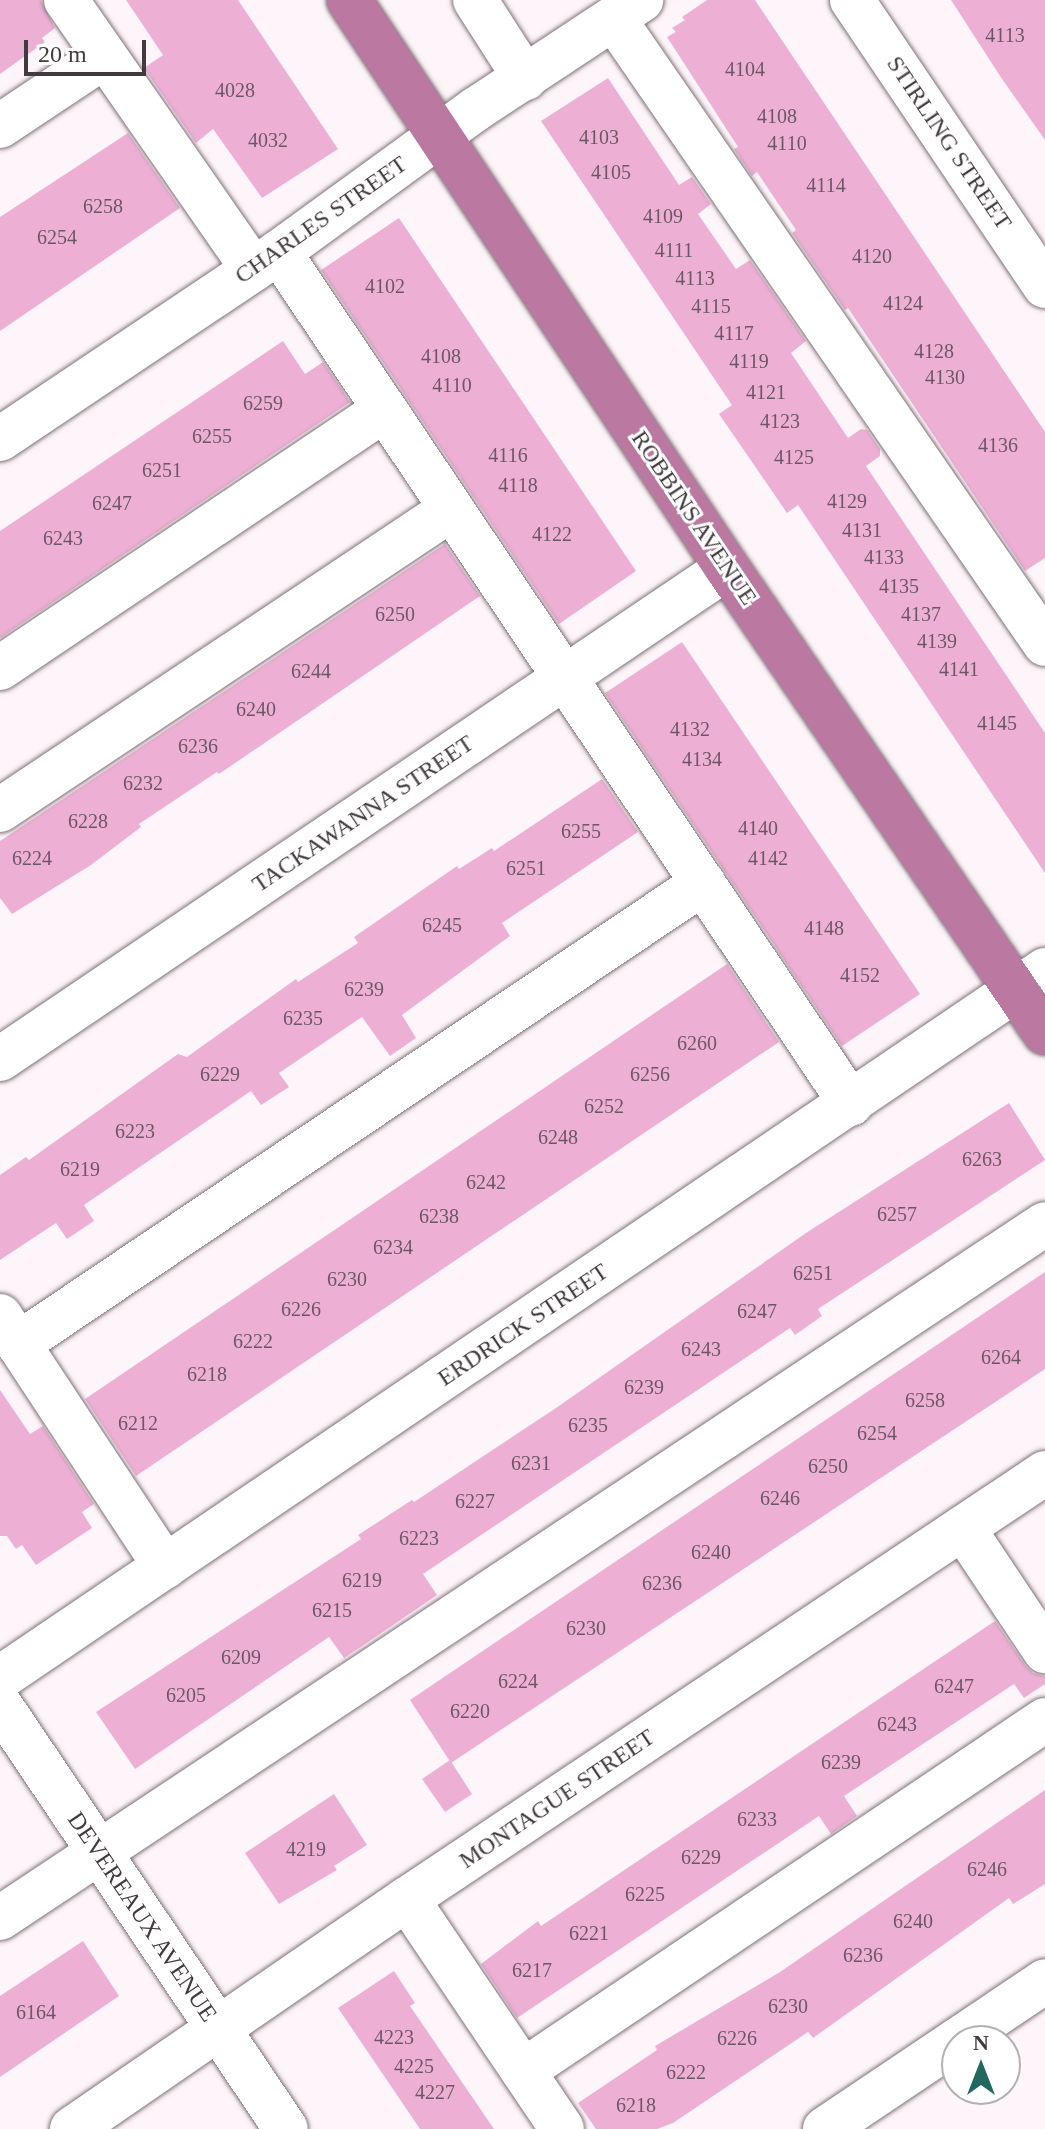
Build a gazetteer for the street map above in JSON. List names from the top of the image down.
{
  "streets": {
    "highway": ["ROBBINS AVENUE"],
    "street": [
      "STIRLING STREET",
      "CHARLES STREET",
      "TACKAWANNA STREET",
      "ERDRICK STREET",
      "MONTAGUE STREET",
      "DEVEREAUX AVENUE"
    ]
  },
  "crossings": [
    ["CHARLES STREET", "ROBBINS AVENUE"],
    ["ROBBINS AVENUE", "TACKAWANNA STREET"],
    ["ROBBINS AVENUE", "ERDRICK STREET"],
    ["MONTAGUE STREET", "DEVEREAUX AVENUE"]
  ],
  "house_numbers": [
    "4113",
    "4104",
    "4028",
    "4108",
    "4103",
    "4032",
    "4110",
    "4105",
    "4114",
    "6258",
    "4109",
    "6254",
    "4111",
    "4120",
    "4113",
    "4102",
    "4124",
    "4115",
    "4117",
    "4128",
    "4108",
    "4119",
    "4130",
    "4110",
    "4121",
    "6259",
    "4123",
    "6255",
    "4136",
    "4116",
    "4125",
    "6251",
    "4118",
    "4129",
    "6247",
    "4131",
    "4122",
    "6243",
    "4133",
    "4135",
    "6250",
    "4137",
    "4139",
    "4141",
    "6244",
    "6240",
    "4145",
    "4132",
    "6236",
    "4134",
    "6232",
    "6228",
    "4140",
    "6255",
    "6224",
    "4142",
    "6251",
    "6245",
    "4148",
    "4152",
    "6239",
    "6235",
    "6260",
    "6229",
    "6256",
    "6252",
    "6223",
    "6248",
    "6263",
    "6219",
    "6242",
    "6257",
    "6238",
    "6234",
    "6251",
    "6230",
    "6226",
    "6247",
    "6222",
    "6243",
    "6264",
    "6218",
    "6239",
    "6258",
    "6212",
    "6235",
    "6254",
    "6231",
    "6250",
    "6246",
    "6227",
    "6223",
    "6240",
    "6219",
    "6236",
    "6215",
    "6230",
    "6209",
    "6224",
    "6247",
    "6205",
    "6220",
    "6243",
    "6239",
    "6233",
    "4219",
    "6229",
    "6246",
    "6225",
    "6240",
    "6221",
    "6236",
    "6217",
    "6230",
    "6164",
    "4223",
    "6226",
    "4225",
    "6222",
    "4227",
    "6218"
  ],
  "scale_bar": "20 m",
  "north": "top"
}
